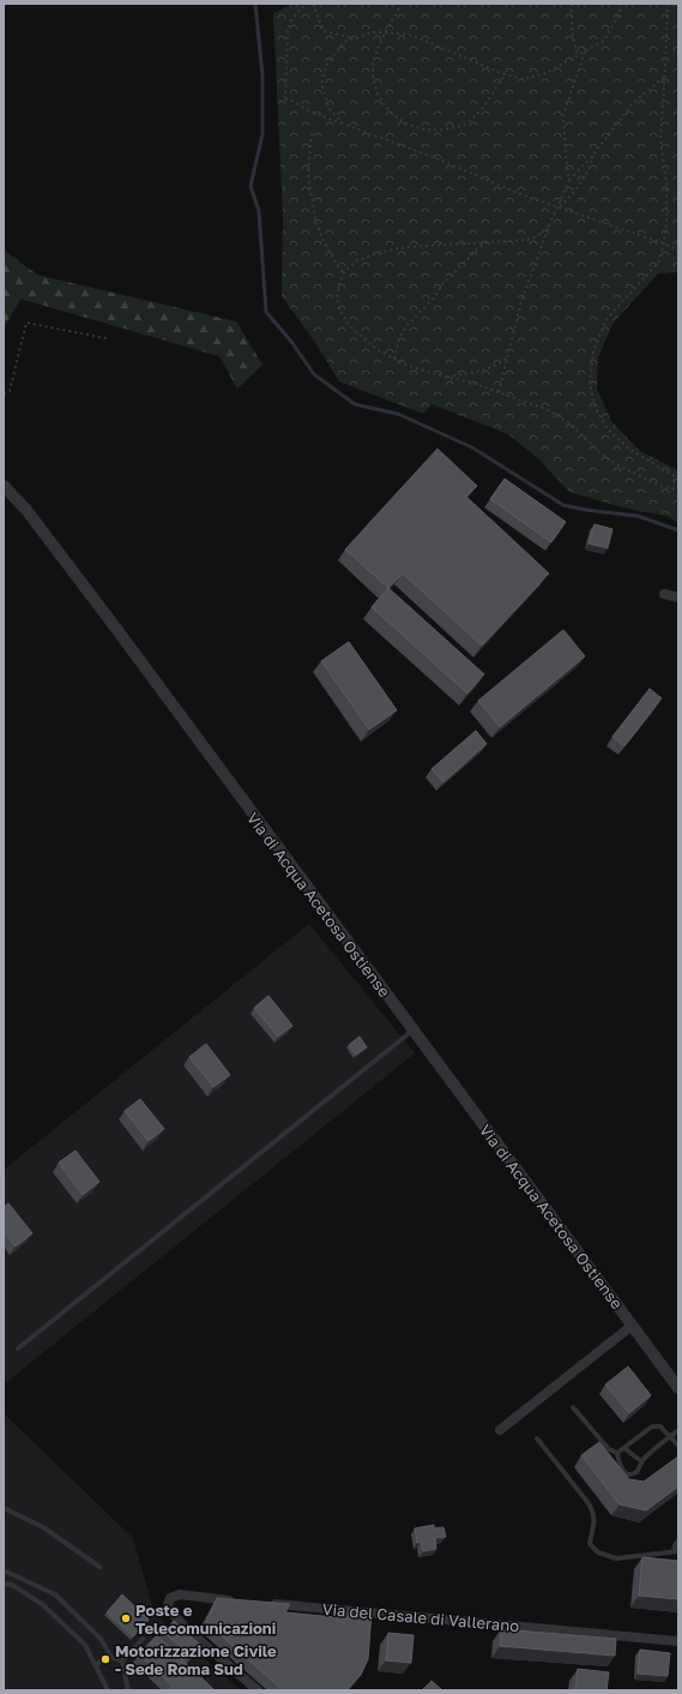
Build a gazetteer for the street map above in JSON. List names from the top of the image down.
{
  "streets": {
    "street": ["Via di Acqua Acetosa Ostiense", "Via del Casale di Vallerano"]
  },
  "places": ["Poste e Telecomunicazioni", "Motorizzazione Civile - Sede Roma Sud"]
}
